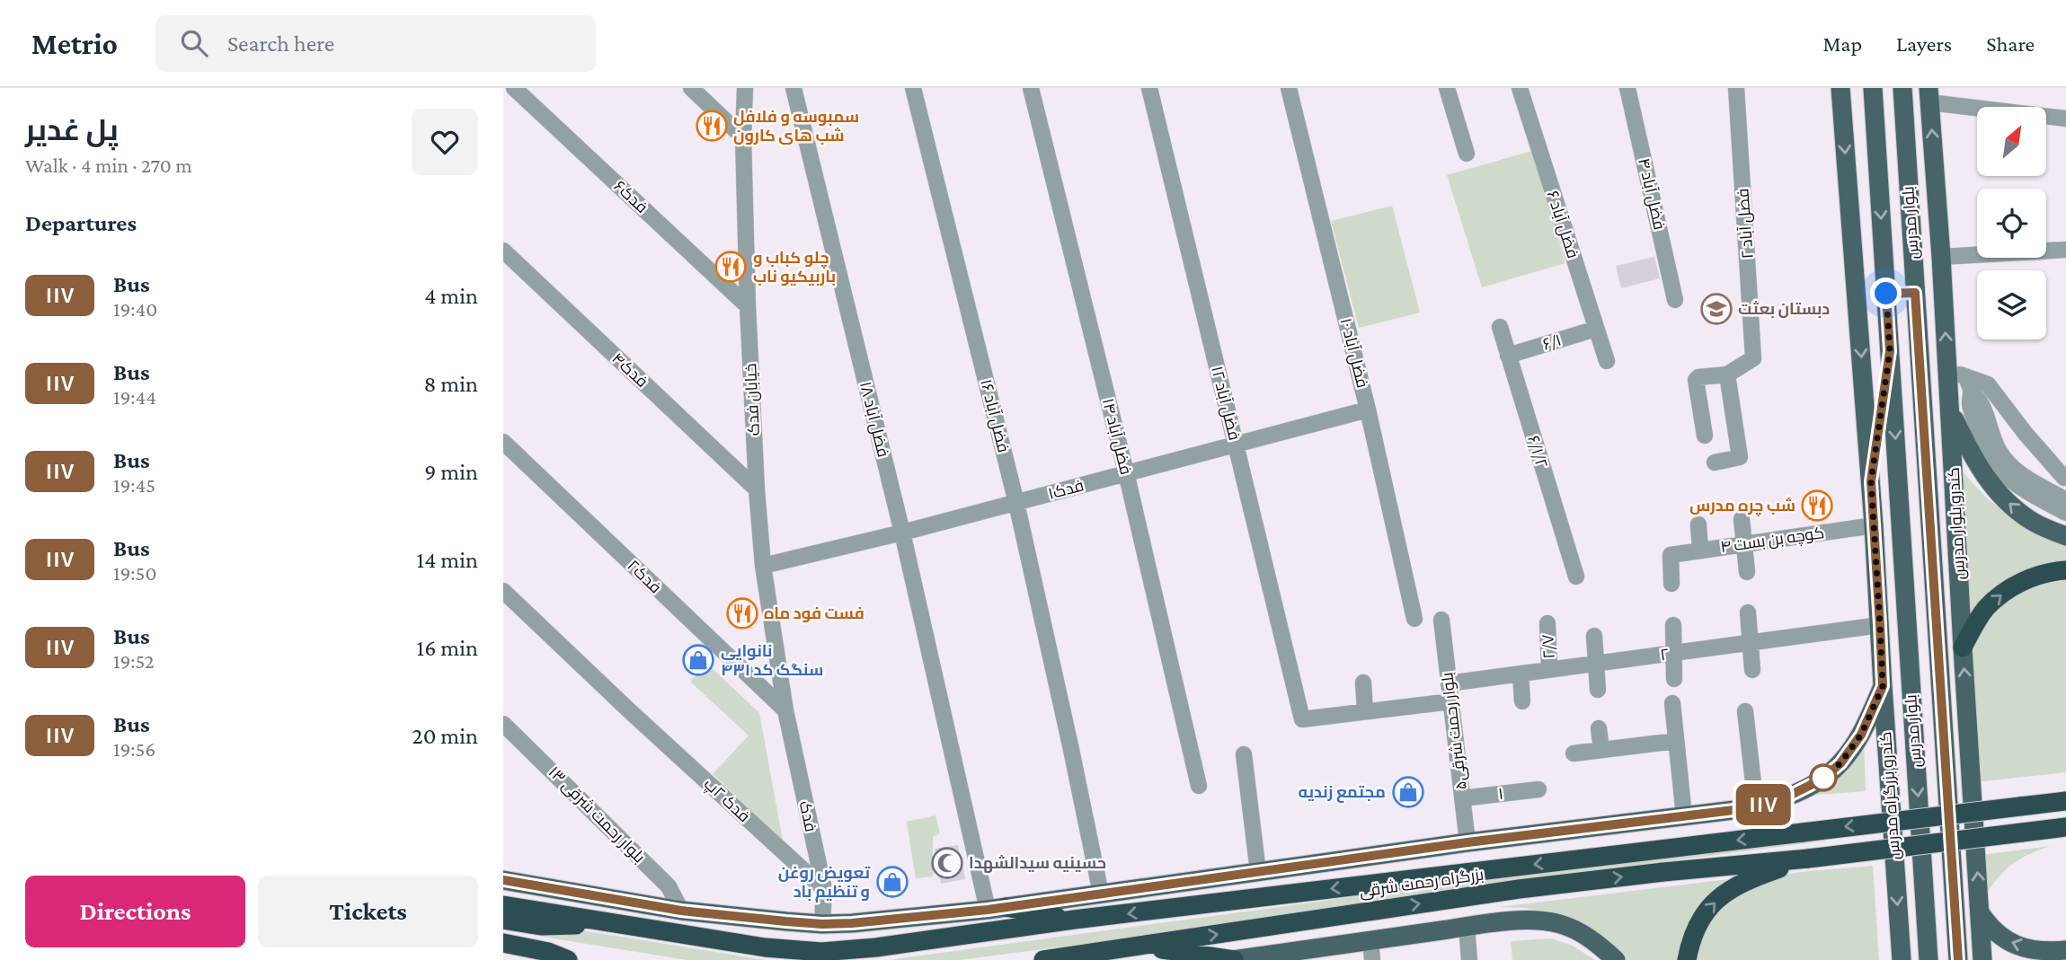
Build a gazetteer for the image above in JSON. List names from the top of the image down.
{
  "streets": {
    "highway": ["بزرگراه رحمت شرقی"],
    "main road": ["بلوار مدرس", "کندرو بلوار مدرس", "کندرو بزرگراه مدرس"],
    "street": [
      "فضل آباد ۴",
      "فدک۶",
      "فضل آباد ۲",
      "فضل آباد ۶",
      "۶/۱",
      "فضل آباد ۱۰",
      "فدک۴",
      "خیابان فدک",
      "فضل آباد ۱۲",
      "فضل آباد ۱۶",
      "فضل آباد ۱۸",
      "فضل آباد ۱۴",
      "۶/۱/۲",
      "فدک۱",
      "کوچه بن بست ۴",
      "فدک۲",
      "۲/۷",
      "۲",
      "۵بلوار رحمت شرقی",
      "۱",
      "فدک ۲پ",
      "بلوار رحمت شرقی ۱۳",
      "فدک"
    ]
  },
  "crossings": [
    ["فدک۶", "خیابان فدک"],
    ["فضل آباد ۶", "۶/۱"],
    ["۶/۱", "۶/۱/۲"],
    ["فضل آباد ۱۰", "فدک۱"],
    ["فدک۴", "خیابان فدک"],
    ["خیابان فدک", "فدک۱"],
    ["خیابان فدک", "فدک۲"],
    ["خیابان فدک", "فدک"],
    ["فضل آباد ۱۲", "فدک۱"],
    ["فضل آباد ۱۶", "فدک۱"],
    ["فضل آباد ۱۸", "فدک۱"],
    ["فضل آباد ۱۴", "فدک۱"],
    ["کوچه بن بست ۴", "کندرو بزرگراه مدرس"],
    ["فدک۲", "فدک"],
    ["۲/۷", "۲"],
    ["۲", "۵بلوار رحمت شرقی"],
    ["۲", "کندرو بزرگراه مدرس"],
    ["۵بلوار رحمت شرقی", "۱"],
    ["فدک ۲پ", "فدک"]
  ],
  "one_way": ["کندرو بزرگراه مدرس"],
  "places": {
    "restaurant": [
      "سمبوسه و فلافل شب های کارون",
      "چلو کباب و باربیکیو ناب",
      "شب چره مدرس",
      "فست فود ماه"
    ],
    "school or university": ["دبستان بعثت"],
    "shop": ["نانوایی سنگک کد ۴۳۱", "مجتمع زندیه", "تعویض روغن و تنظیم باد"],
    "mosque": ["حسینیه سیدالشهدا"]
  },
  "lines": ["bus line ۱۱۷"],
  "north": "top right",
  "page": {
    "header": "Metrio",
    "search": "Search here",
    "nav": ["Map", "Layers", "Share"],
    "heading": [
      ["پل غدیر", "Walk · 4 min · 270 m"],
      "Departures"
    ],
    "on_map": "۱۱۷",
    "list": [
      {
        "mark": "۱۱۷",
        "name": "Bus",
        "note": "19:40",
        "value": "4 min"
      },
      {
        "mark": "۱۱۷",
        "name": "Bus",
        "note": "19:44",
        "value": "8 min"
      },
      {
        "mark": "۱۱۷",
        "name": "Bus",
        "note": "19:45",
        "value": "9 min"
      },
      {
        "mark": "۱۱۷",
        "name": "Bus",
        "note": "19:50",
        "value": "14 min"
      },
      {
        "mark": "۱۱۷",
        "name": "Bus",
        "note": "19:52",
        "value": "16 min"
      },
      {
        "mark": "۱۱۷",
        "name": "Bus",
        "note": "19:56",
        "value": "20 min"
      }
    ],
    "buttons": ["Directions", "Tickets"]
  }
}
